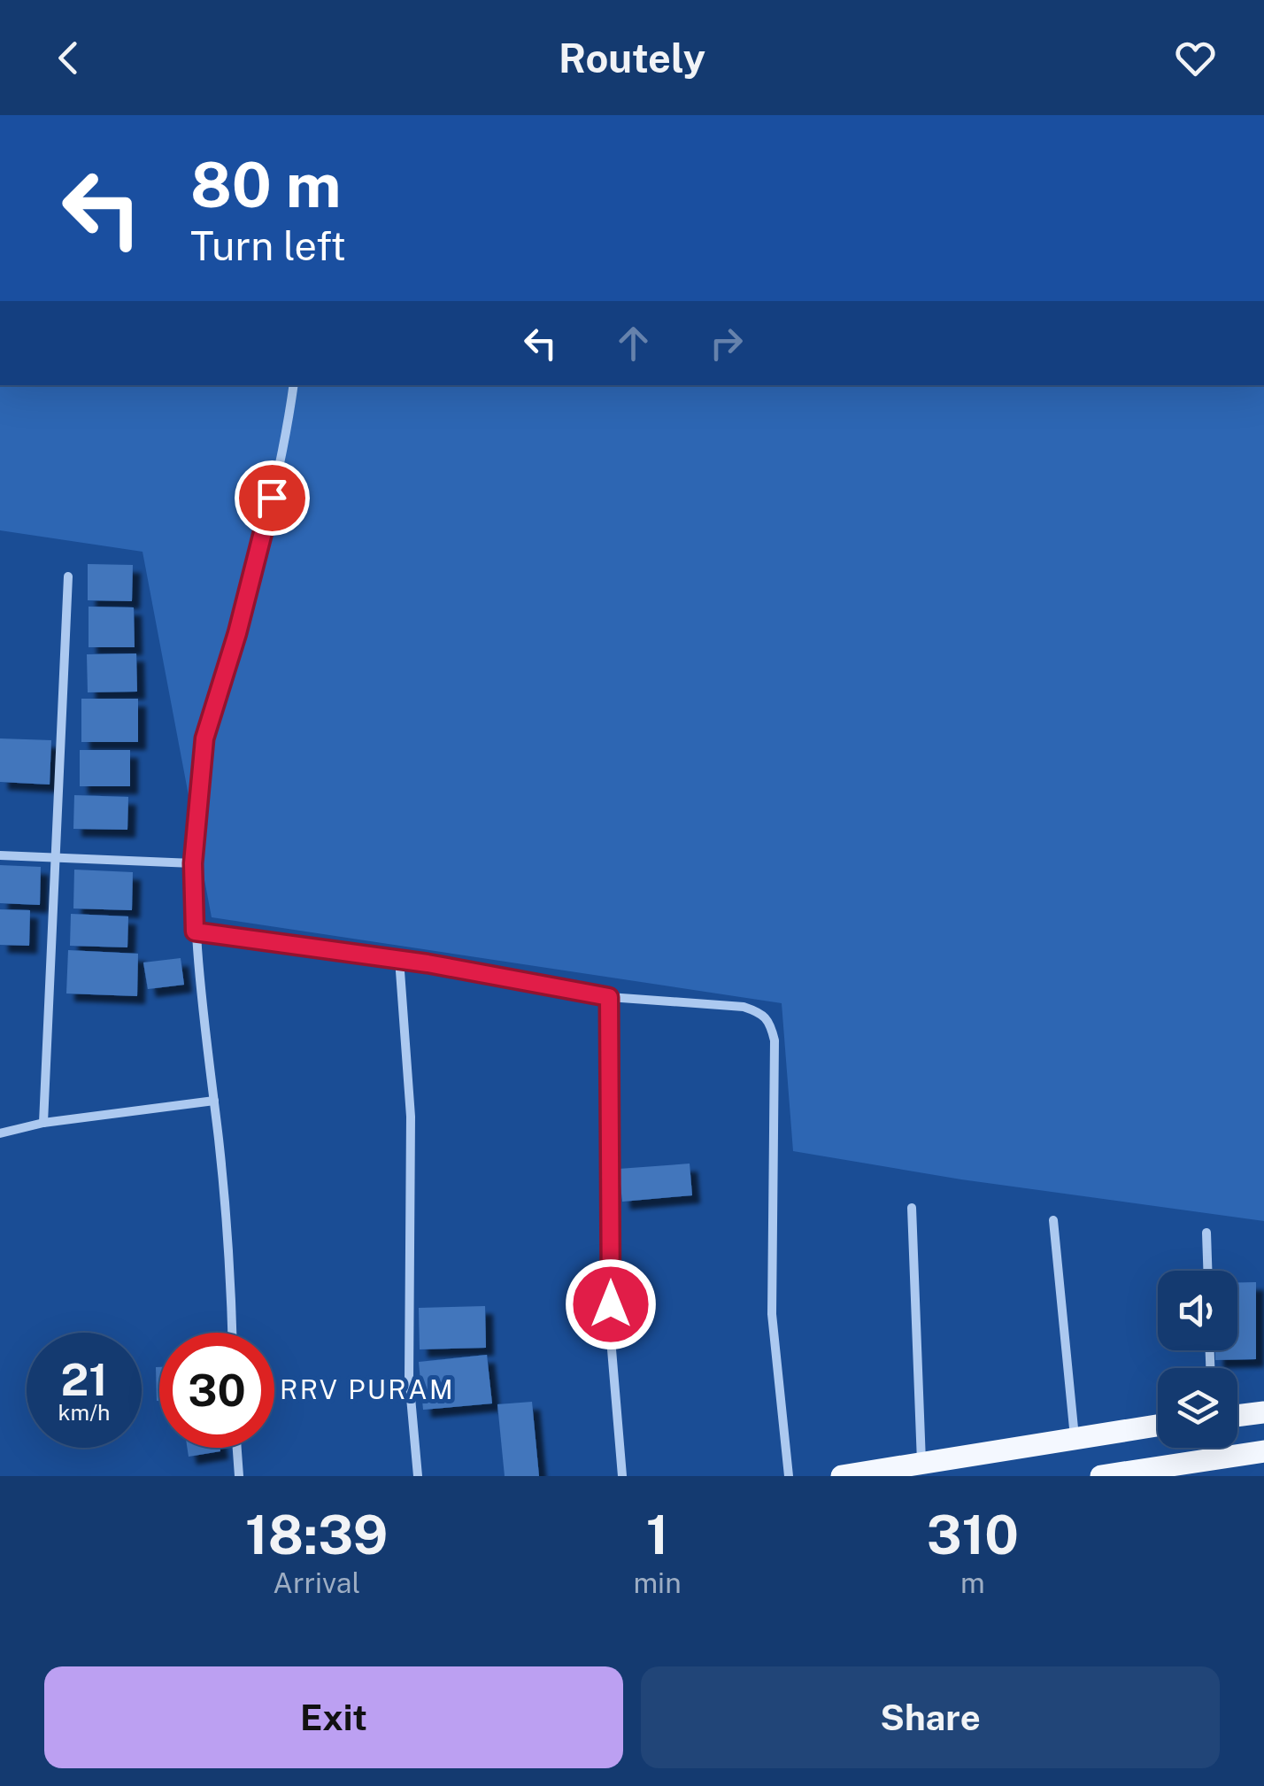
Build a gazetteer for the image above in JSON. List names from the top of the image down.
{
  "districts": ["RRV PURAM"],
  "page": {
    "header": "Routely",
    "turn": ["80 m", "Turn left"],
    "speed": "21 km/h",
    "limit": "30",
    "eta": [
      "18:39",
      "Arrival",
      "1",
      "min",
      "310",
      "m"
    ],
    "buttons": ["Exit", "Share"]
  }
}
